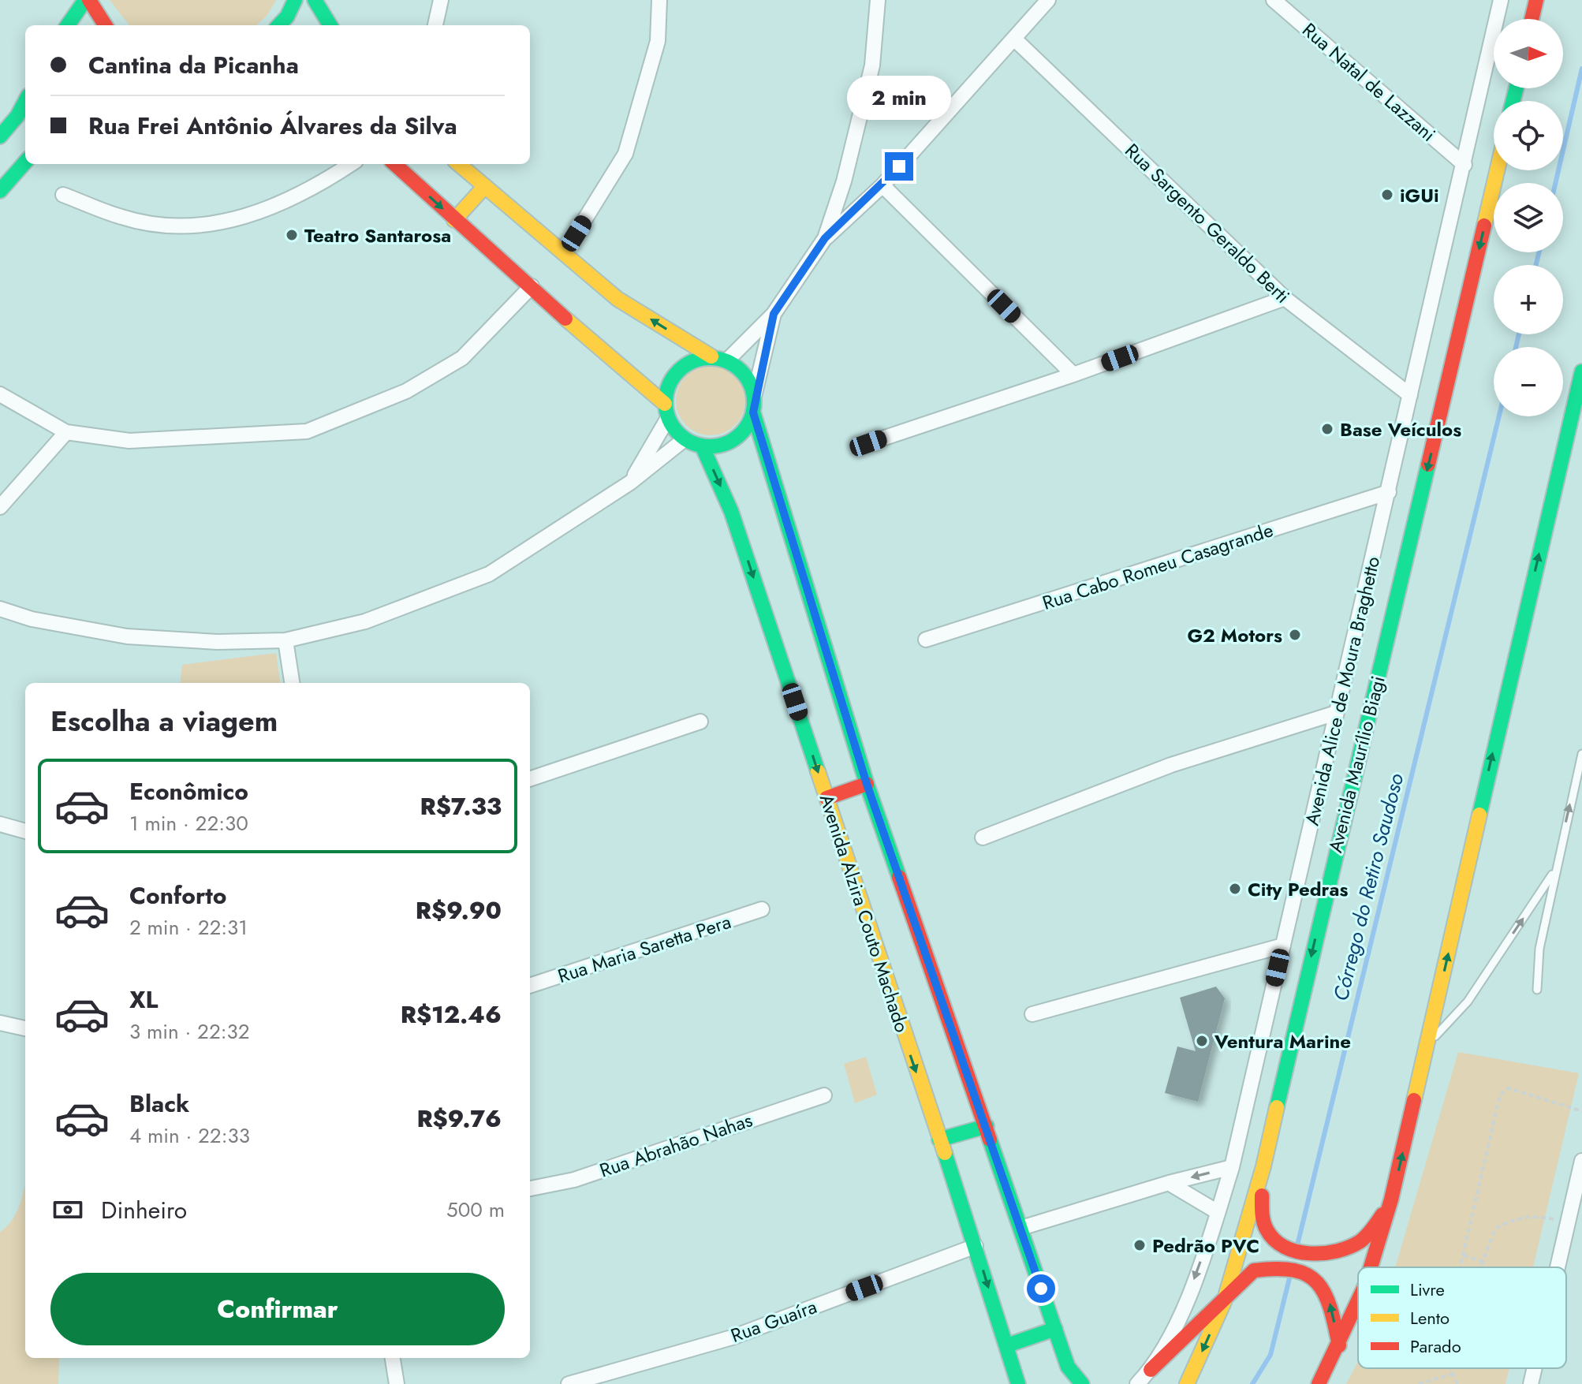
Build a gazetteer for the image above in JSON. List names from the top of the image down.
{
  "streets": {
    "street": [
      "Rua Natal de Lazzani",
      "Rua Sargento Geraldo Berti",
      "Rua Cabo Romeu Casagrande",
      "Avenida Alice de Moura Braghetto",
      "Avenida Maurílio Biagi",
      "Avenida Alzira Couto Machado",
      "Rua Maria Saretta Pera",
      "Rua Abrahão Nahas",
      "Rua Guaíra"
    ]
  },
  "crossings": [
    ["Rua Natal de Lazzani", "Avenida Alice de Moura Braghetto"],
    ["Rua Sargento Geraldo Berti", "Avenida Alice de Moura Braghetto"],
    ["Rua Cabo Romeu Casagrande", "Avenida Alice de Moura Braghetto"],
    ["Avenida Alzira Couto Machado", "Rua Guaíra"]
  ],
  "one_way": ["Avenida Maurílio Biagi"],
  "water": ["Córrego do Retiro Saudoso"],
  "places": [
    "iGUi",
    "Teatro Santarosa",
    "Base Veículos",
    "G2 Motors",
    "City Pedras",
    "Ventura Marine",
    "Pedrão PVC"
  ],
  "legend": ["Livre", "Lento", "Parado"],
  "north": "right",
  "page": {
    "map_buttons": ["+", "−"],
    "banner": ["Cantina da Picanha", "Rua Frei Antônio Álvares da Silva"],
    "bubble": "2 min",
    "heading": "Escolha a viagem",
    "list": [
      {
        "name": "Econômico",
        "note": "1 min · 22:30",
        "value": "R$7.33"
      },
      {
        "name": "Conforto",
        "note": "2 min · 22:31",
        "value": "R$9.90"
      },
      {
        "name": "XL",
        "note": "3 min · 22:32",
        "value": "R$12.46"
      },
      {
        "name": "Black",
        "note": "4 min · 22:33",
        "value": "R$9.76"
      }
    ],
    "pay": ["Dinheiro", "500 m"],
    "buttons": "Confirmar"
  }
}
